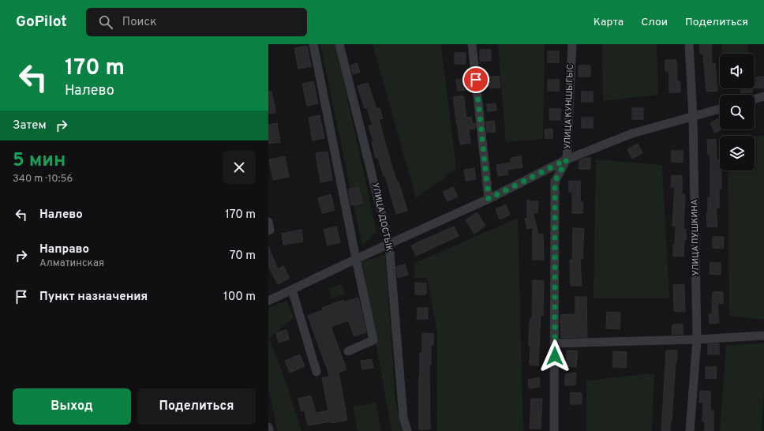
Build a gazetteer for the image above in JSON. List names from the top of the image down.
{
  "streets": {
    "street": ["УЛИЦА КУНШЫГЫС", "УЛИЦА ДОСТЫК", "УЛИЦА ПУШКИНА"]
  },
  "page": {
    "header": "GoPilot",
    "search": "Поиск",
    "nav": ["Карта", "Слои", "Поделиться"],
    "turn": ["170 m", "Налево"],
    "then": "Затем",
    "heading": ["5 мин", "340 m · 10:56"],
    "list": [
      {
        "name": "Налево",
        "value": "170 m"
      },
      {
        "name": "Направо",
        "note": "Алматинская",
        "value": "70 m"
      },
      {
        "name": "Пункт назначения",
        "value": "100 m"
      }
    ],
    "buttons": ["Выход", "Поделиться"]
  }
}
